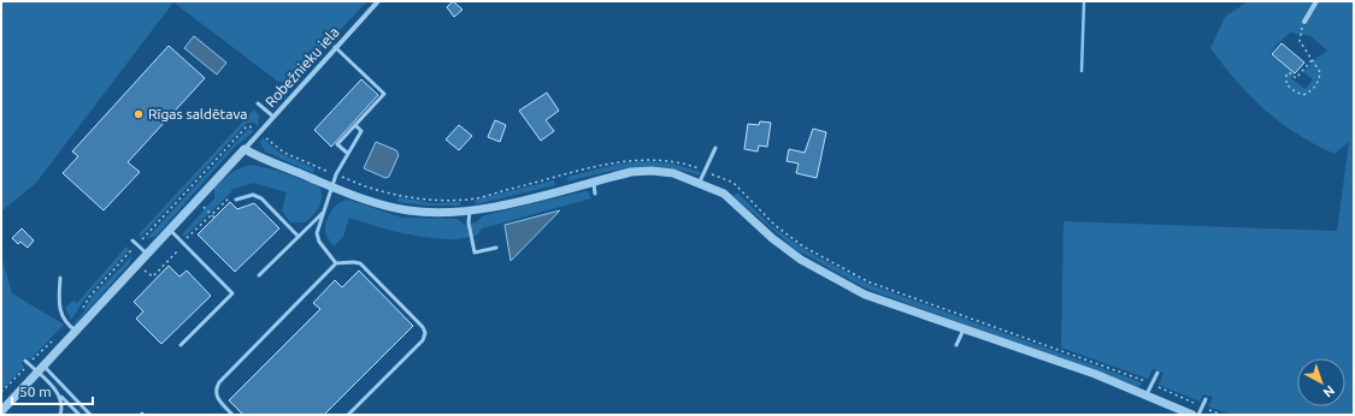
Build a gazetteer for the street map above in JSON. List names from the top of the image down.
{
  "streets": {
    "street": ["Robežnieku iela"]
  },
  "places": ["Rīgas saldētava"],
  "scale_bar": "50 m",
  "north": "bottom right"
}
